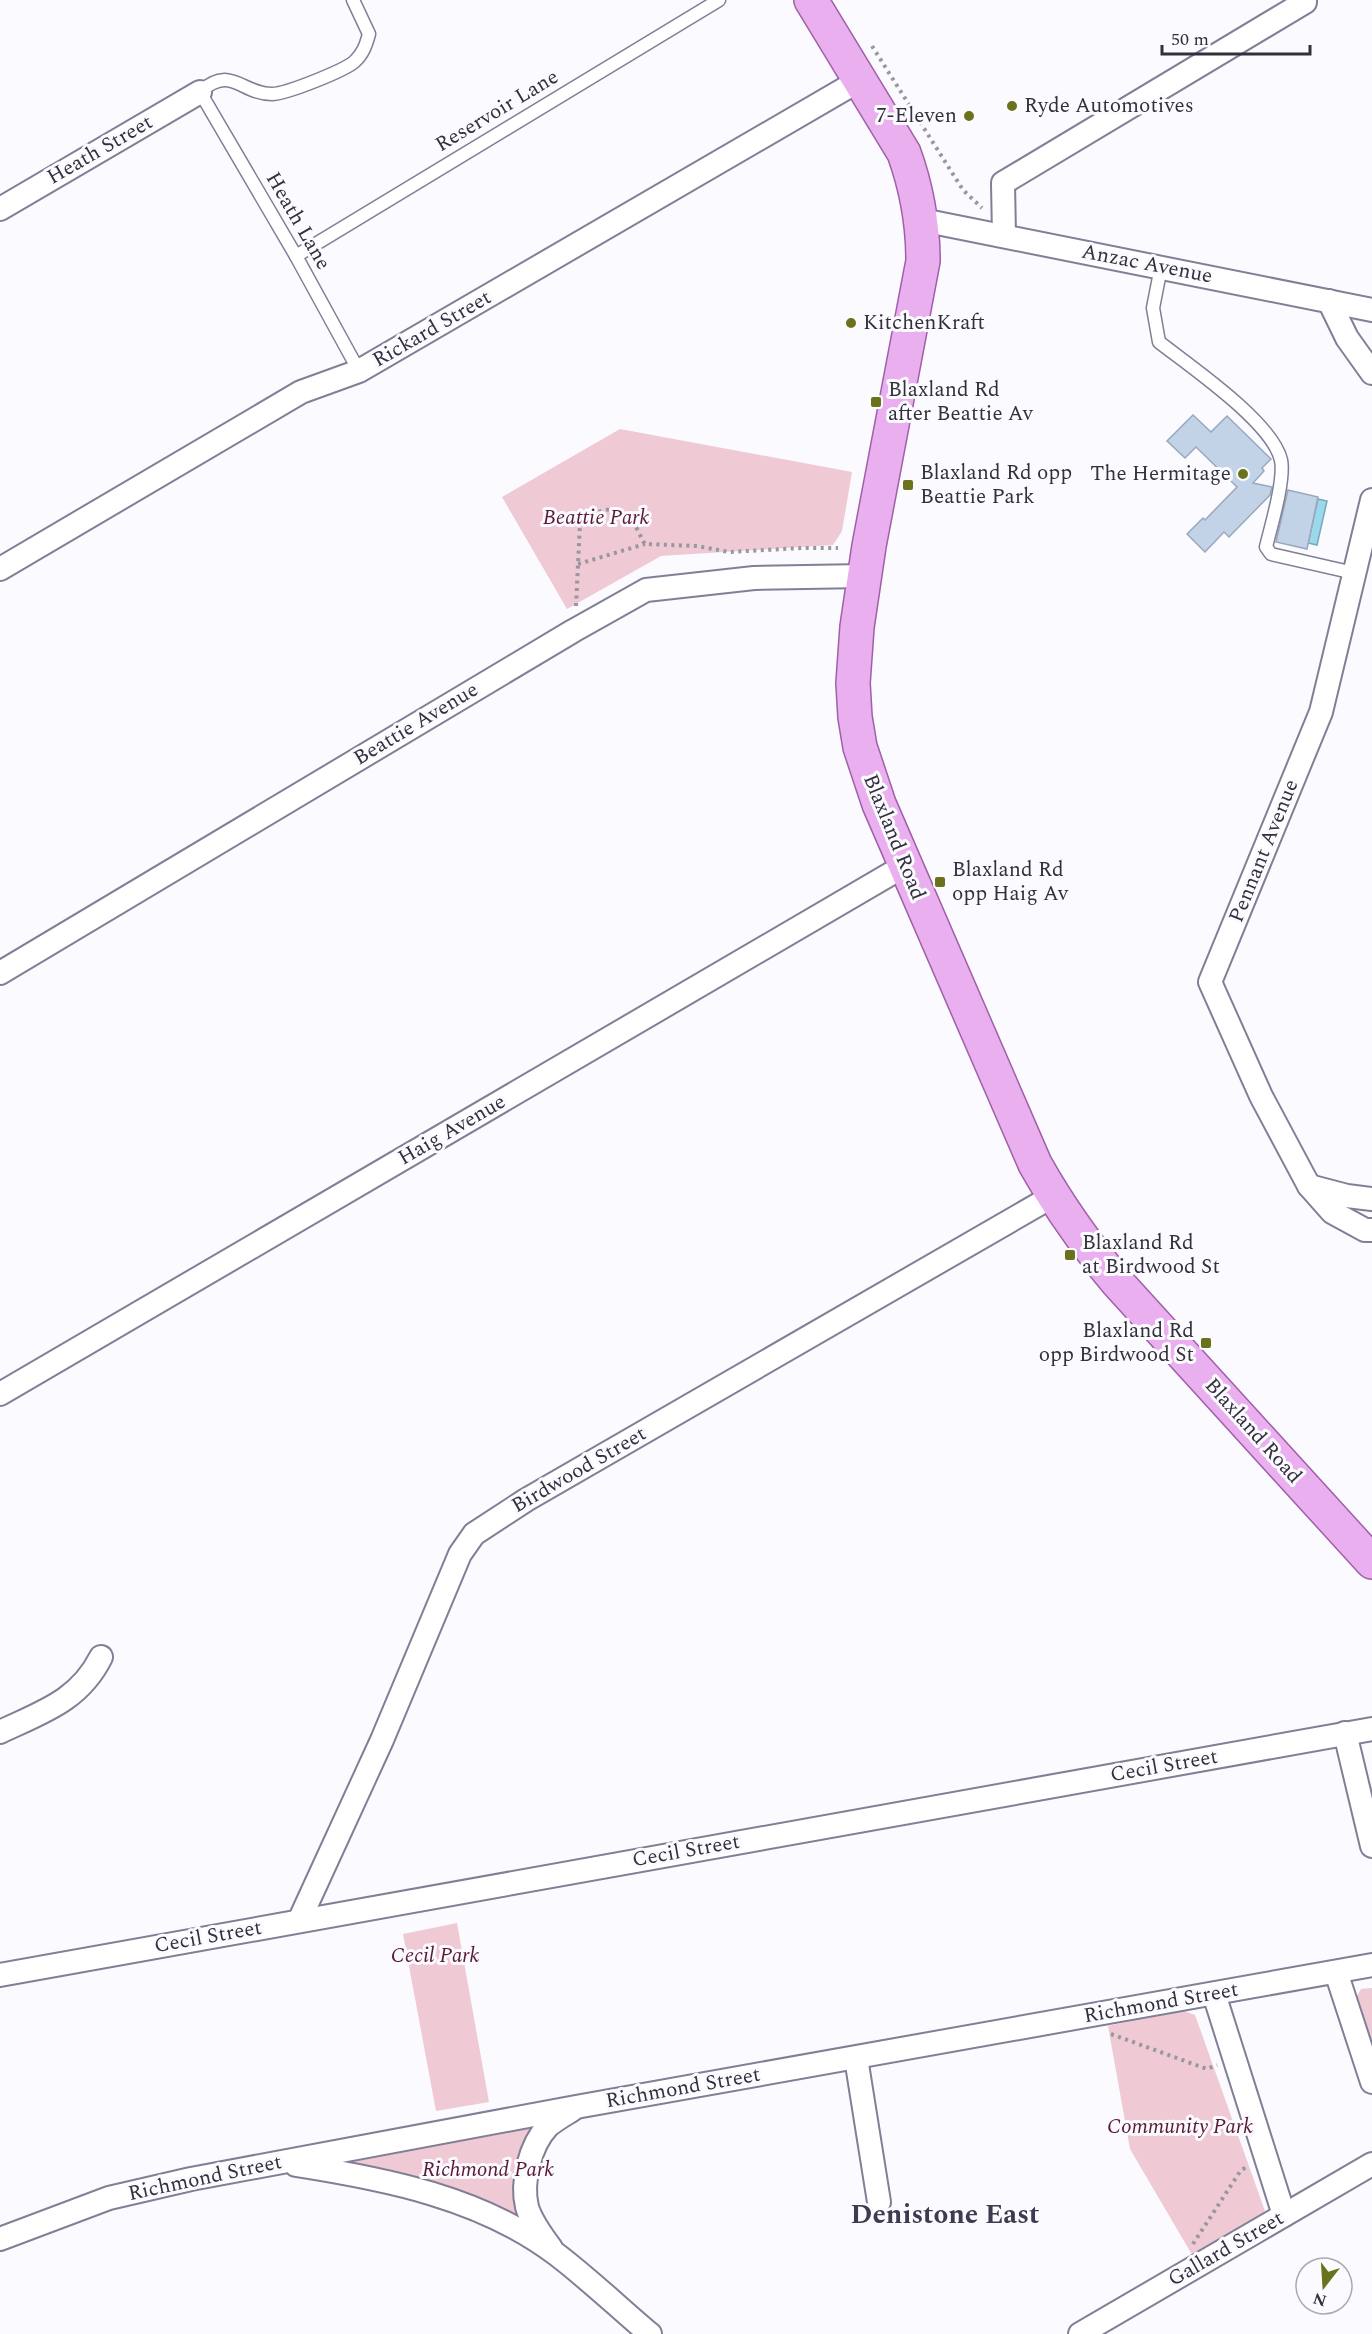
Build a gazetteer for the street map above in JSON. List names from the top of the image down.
{
  "streets": {
    "main road": ["Blaxland Road"],
    "street": [
      "Heath Street",
      "Anzac Avenue",
      "Rickard Street",
      "Beattie Avenue",
      "Pennant Avenue",
      "Haig Avenue",
      "Birdwood Street",
      "Cecil Street",
      "Richmond Street",
      "Gallard Street"
    ],
    "lane": ["Reservoir Lane", "Heath Lane"]
  },
  "crossings": [
    ["Reservoir Lane", "Heath Lane"],
    ["Heath Street", "Heath Lane"],
    ["Heath Lane", "Rickard Street"],
    ["Anzac Avenue", "Blaxland Road"],
    ["Rickard Street", "Blaxland Road"],
    ["Beattie Avenue", "Blaxland Road"],
    ["Blaxland Road", "Haig Avenue"],
    ["Blaxland Road", "Birdwood Street"],
    ["Birdwood Street", "Cecil Street"]
  ],
  "districts": ["Denistone East"],
  "parks": [
    "Beattie Park",
    "Cecil Park",
    "Community Park",
    "Richmond Park"
  ],
  "places": {
    "other": [
      "Ryde Automotives",
      "7-Eleven",
      "KitchenKraft",
      "The Hermitage"
    ],
    "transit": [
      "Blaxland Rd after Beattie Av",
      "Blaxland Rd opp Beattie Park",
      "Blaxland Rd opp Haig Av",
      "Blaxland Rd at Birdwood St",
      "Blaxland Rd opp Birdwood St"
    ]
  },
  "scale_bar": "50 m",
  "north": "bottom"
}
